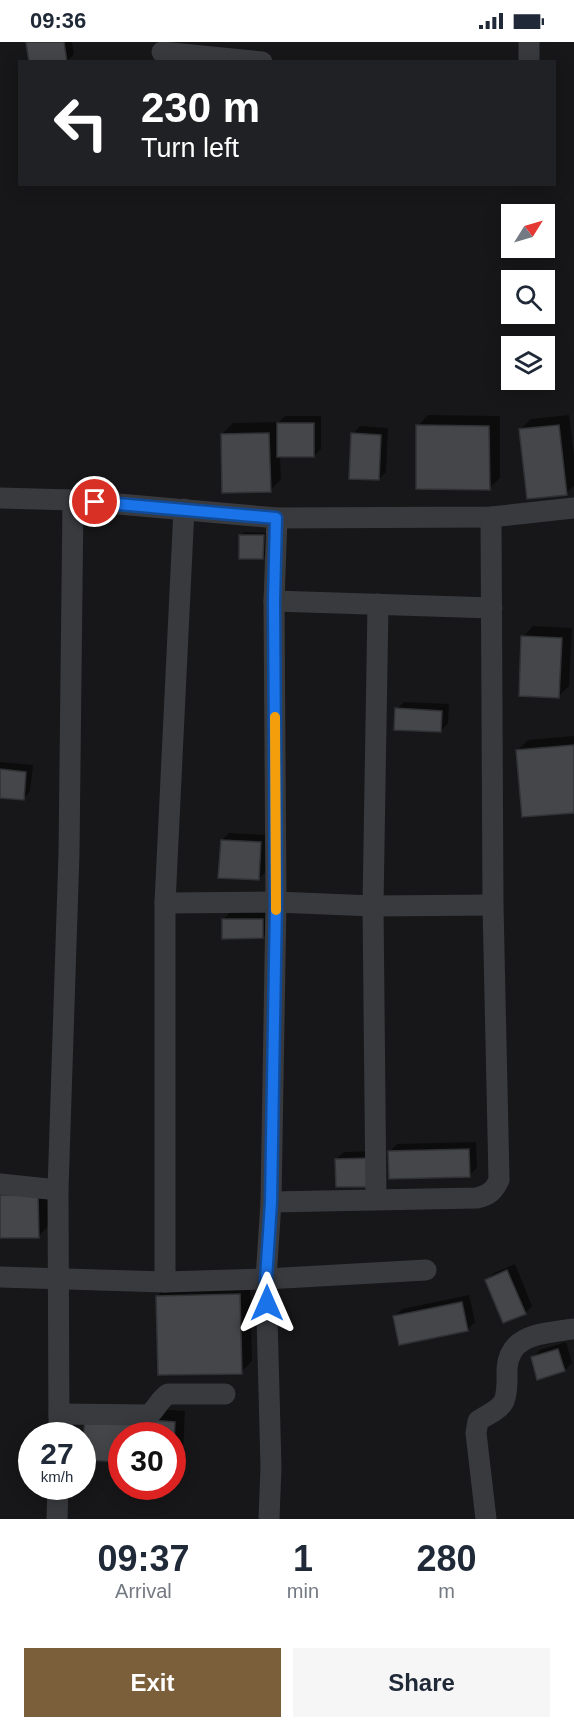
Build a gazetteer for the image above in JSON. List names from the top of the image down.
{
  "north": "top right",
  "page": {
    "status": "09:36",
    "turn": ["230 m", "Turn left"],
    "speed": "27 km/h",
    "limit": "30",
    "eta": [
      "09:37",
      "Arrival",
      "1",
      "min",
      "280",
      "m"
    ],
    "buttons": ["Exit", "Share"]
  }
}
